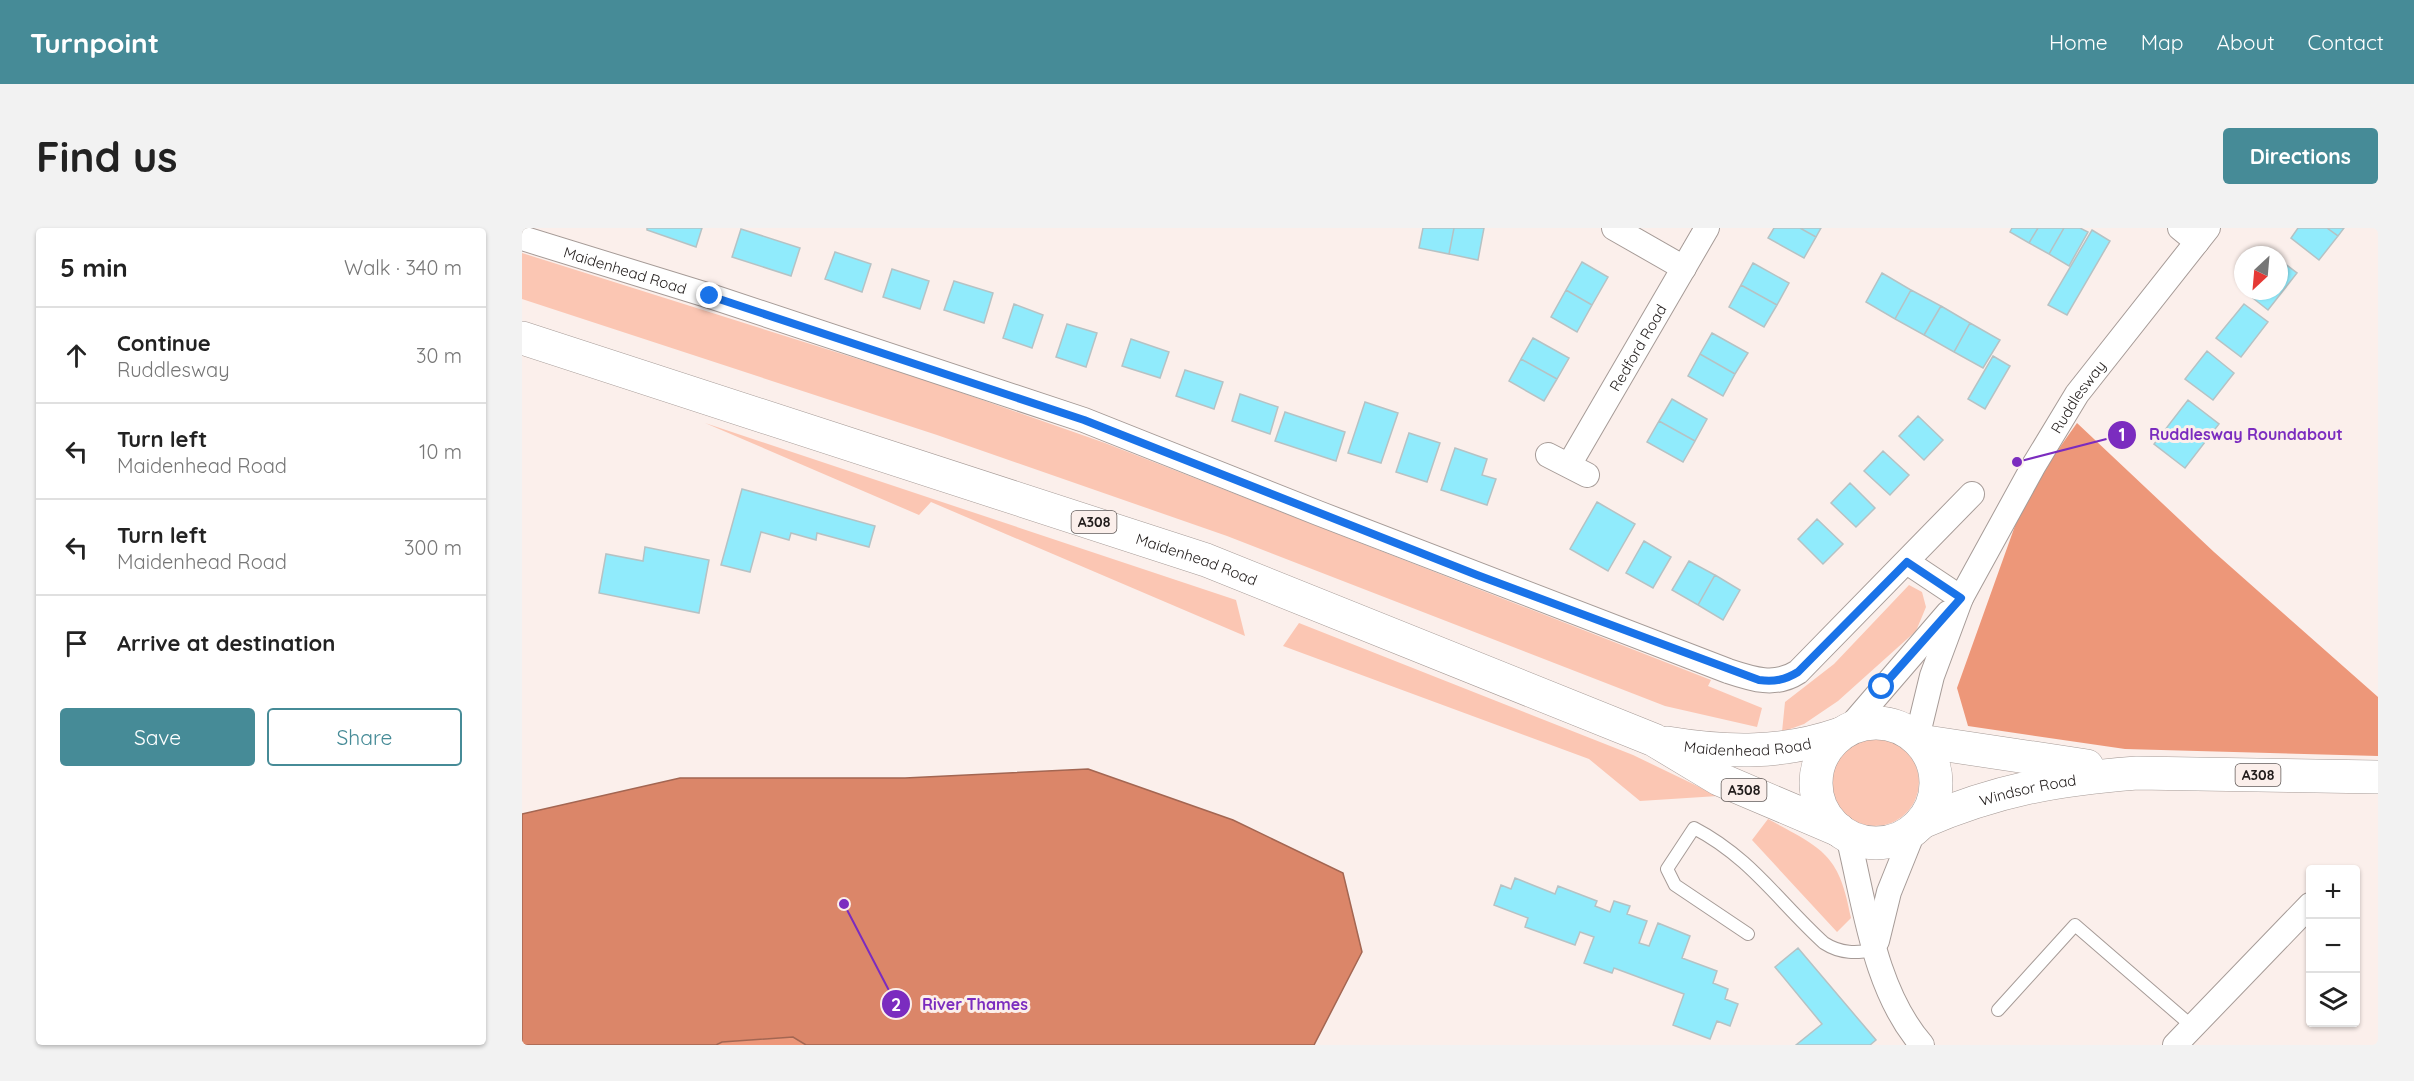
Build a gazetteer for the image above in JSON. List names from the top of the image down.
{
  "streets": {
    "main road": ["Maidenhead Road", "A308", "Windsor Road"],
    "street": ["Redford Road", "Ruddlesway"]
  },
  "crossings": [
    ["Maidenhead Road", "Ruddlesway"],
    ["Maidenhead Road", "Windsor Road"],
    ["Ruddlesway", "Windsor Road"]
  ],
  "places": ["Ruddlesway Roundabout", "River Thames"],
  "north": "bottom left",
  "page": {
    "header": "Turnpoint",
    "nav": [
      "Home",
      "Map",
      "About",
      "Contact"
    ],
    "buttons": [
      "Directions",
      ["Save", "Share"]
    ],
    "title": "Find us",
    "heading": ["5 min", "Walk · 340 m"],
    "list": [
      ["Continue", "Ruddlesway", "30 m"],
      ["Turn left", "Maidenhead Road", "10 m"],
      ["Turn left", "Maidenhead Road", "300 m"],
      "Arrive at destination"
    ],
    "map_buttons": ["+", "−"]
  }
}
